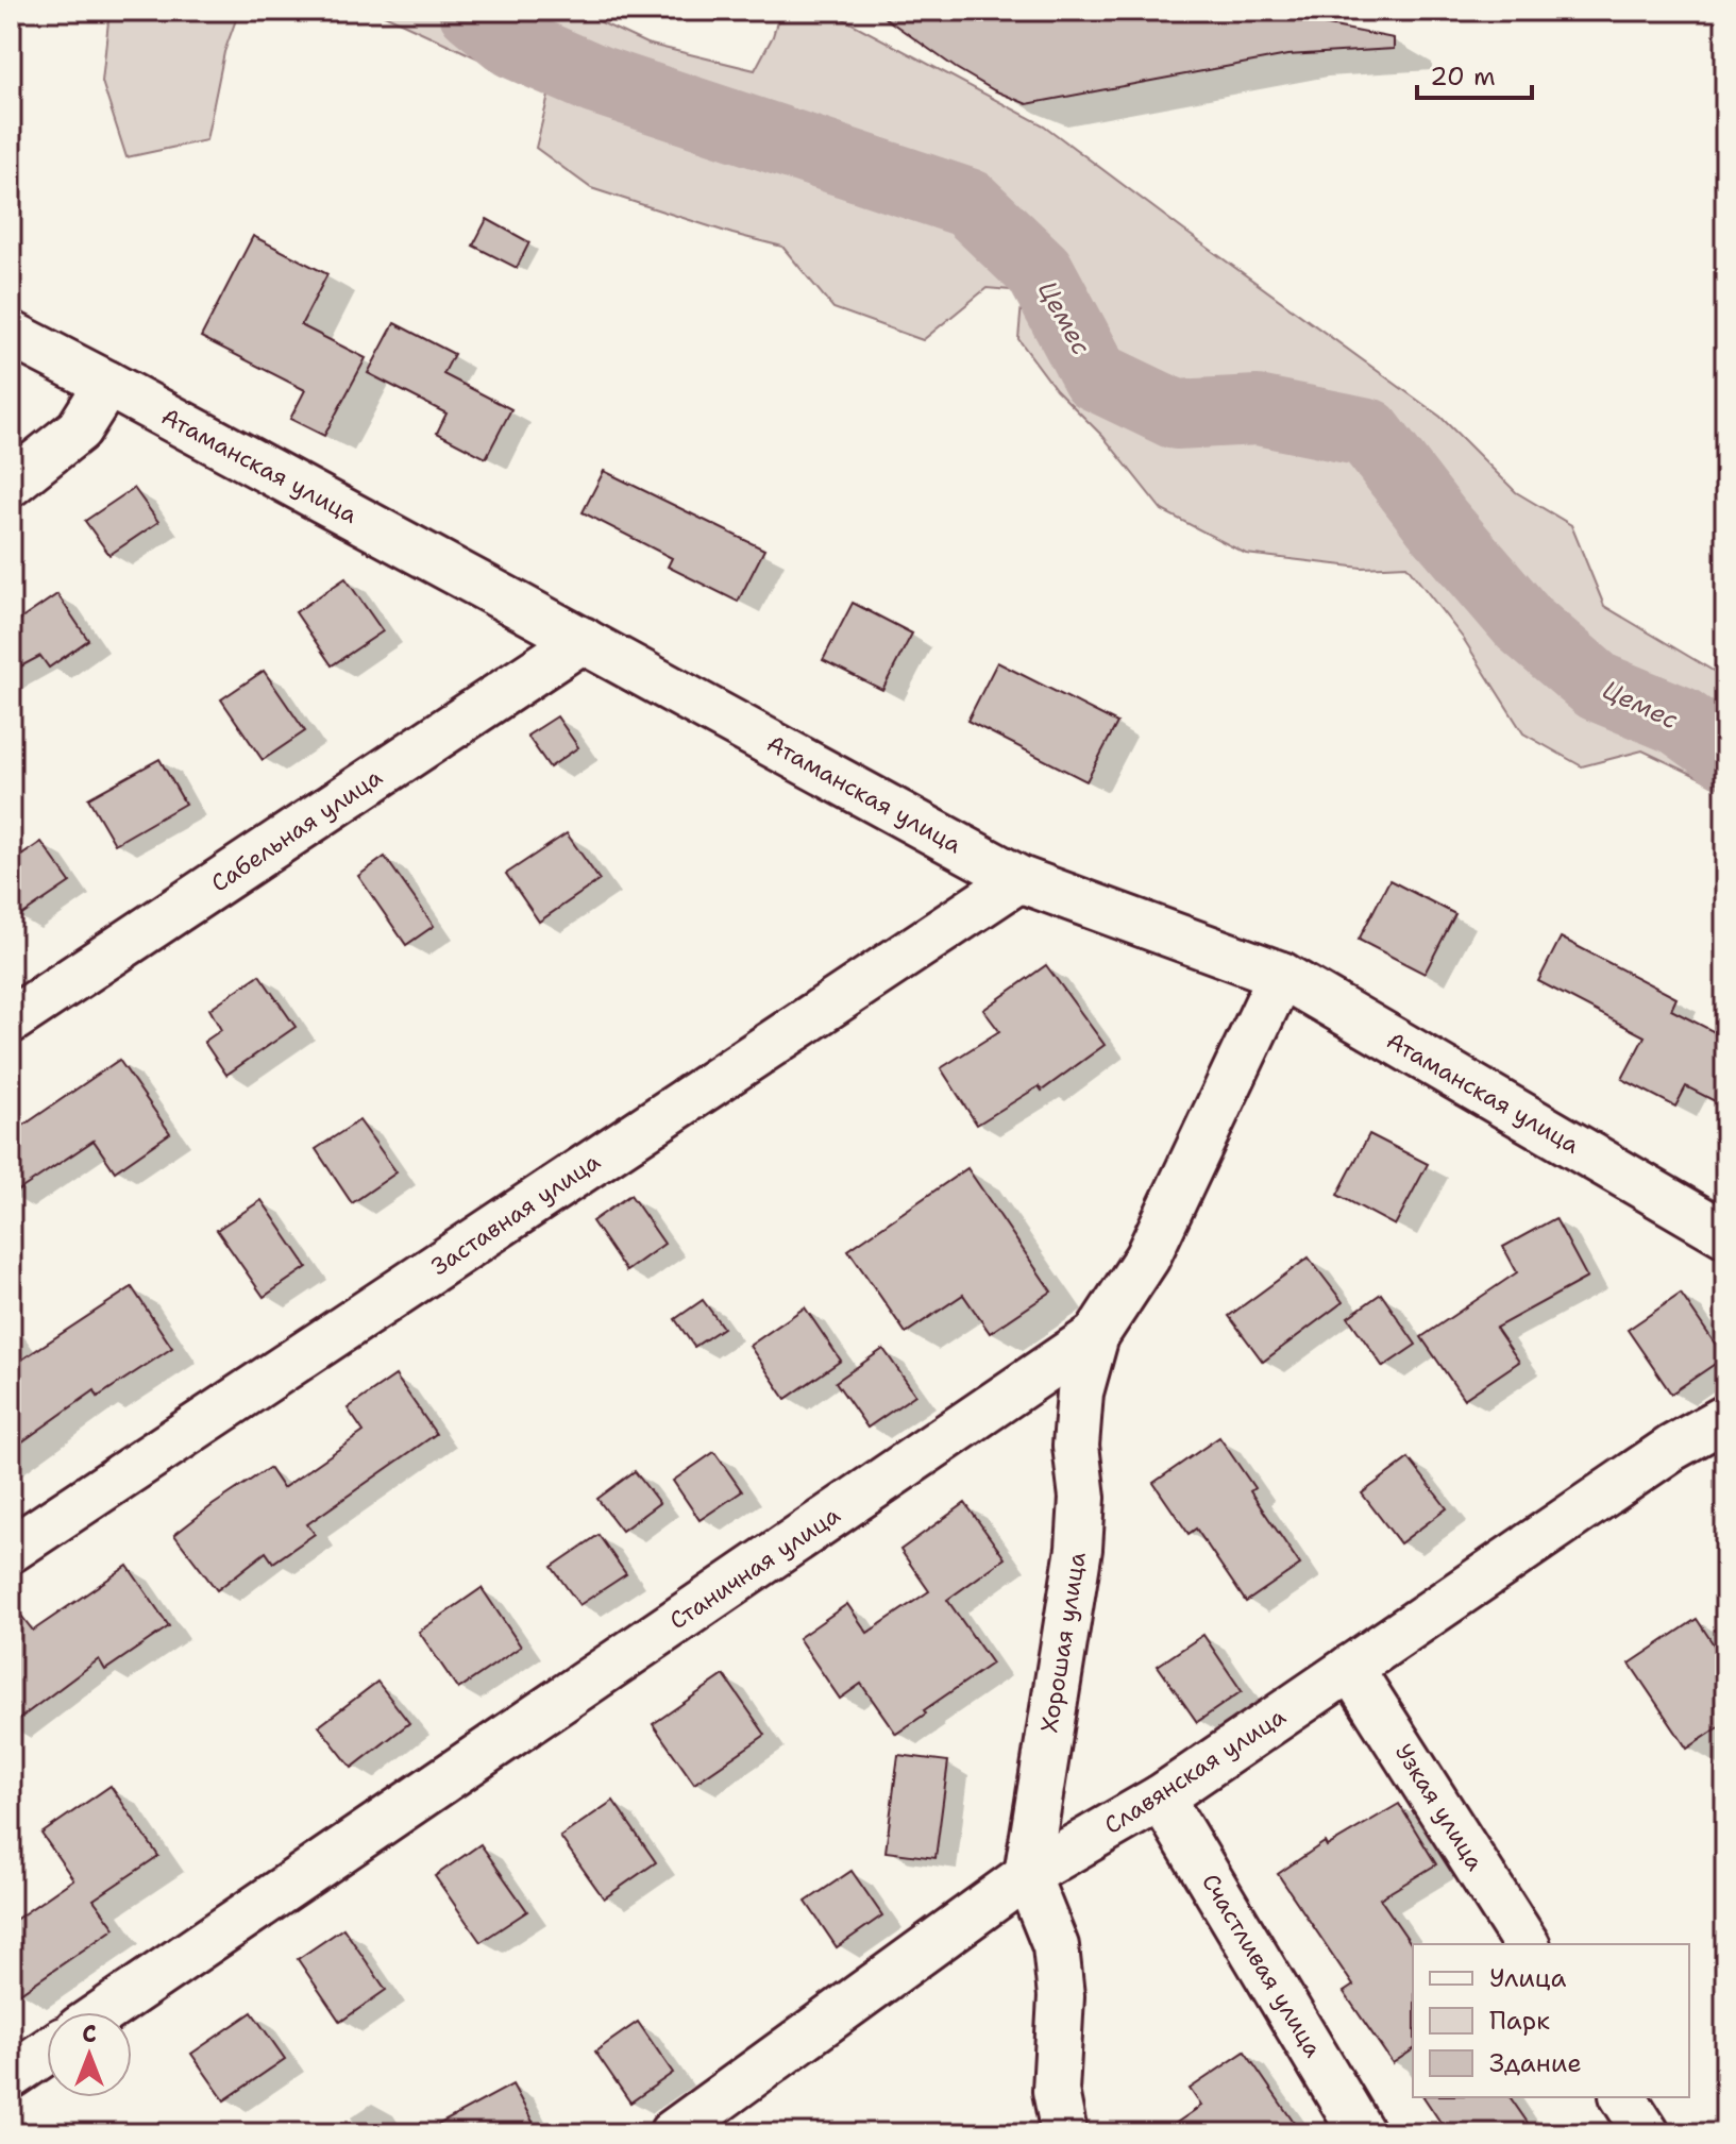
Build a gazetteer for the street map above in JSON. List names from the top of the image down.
{
  "streets": {
    "street": [
      "Атаманская улица",
      "Сабельная улица",
      "Заставная улица",
      "Станичная улица",
      "Хорошая улица",
      "Славянская улица",
      "Узкая улица",
      "Счастливая улица"
    ]
  },
  "crossings": [
    ["Атаманская улица", "Сабельная улица"],
    ["Атаманская улица", "Заставная улица"],
    ["Атаманская улица", "Станичная улица"],
    ["Станичная улица", "Хорошая улица"],
    ["Хорошая улица", "Славянская улица"],
    ["Славянская улица", "Узкая улица"],
    ["Славянская улица", "Счастливая улица"]
  ],
  "water": ["Цемес"],
  "legend": ["Улица", "Парк", "Здание"],
  "scale_bar": "20 m",
  "north": "top"
}
